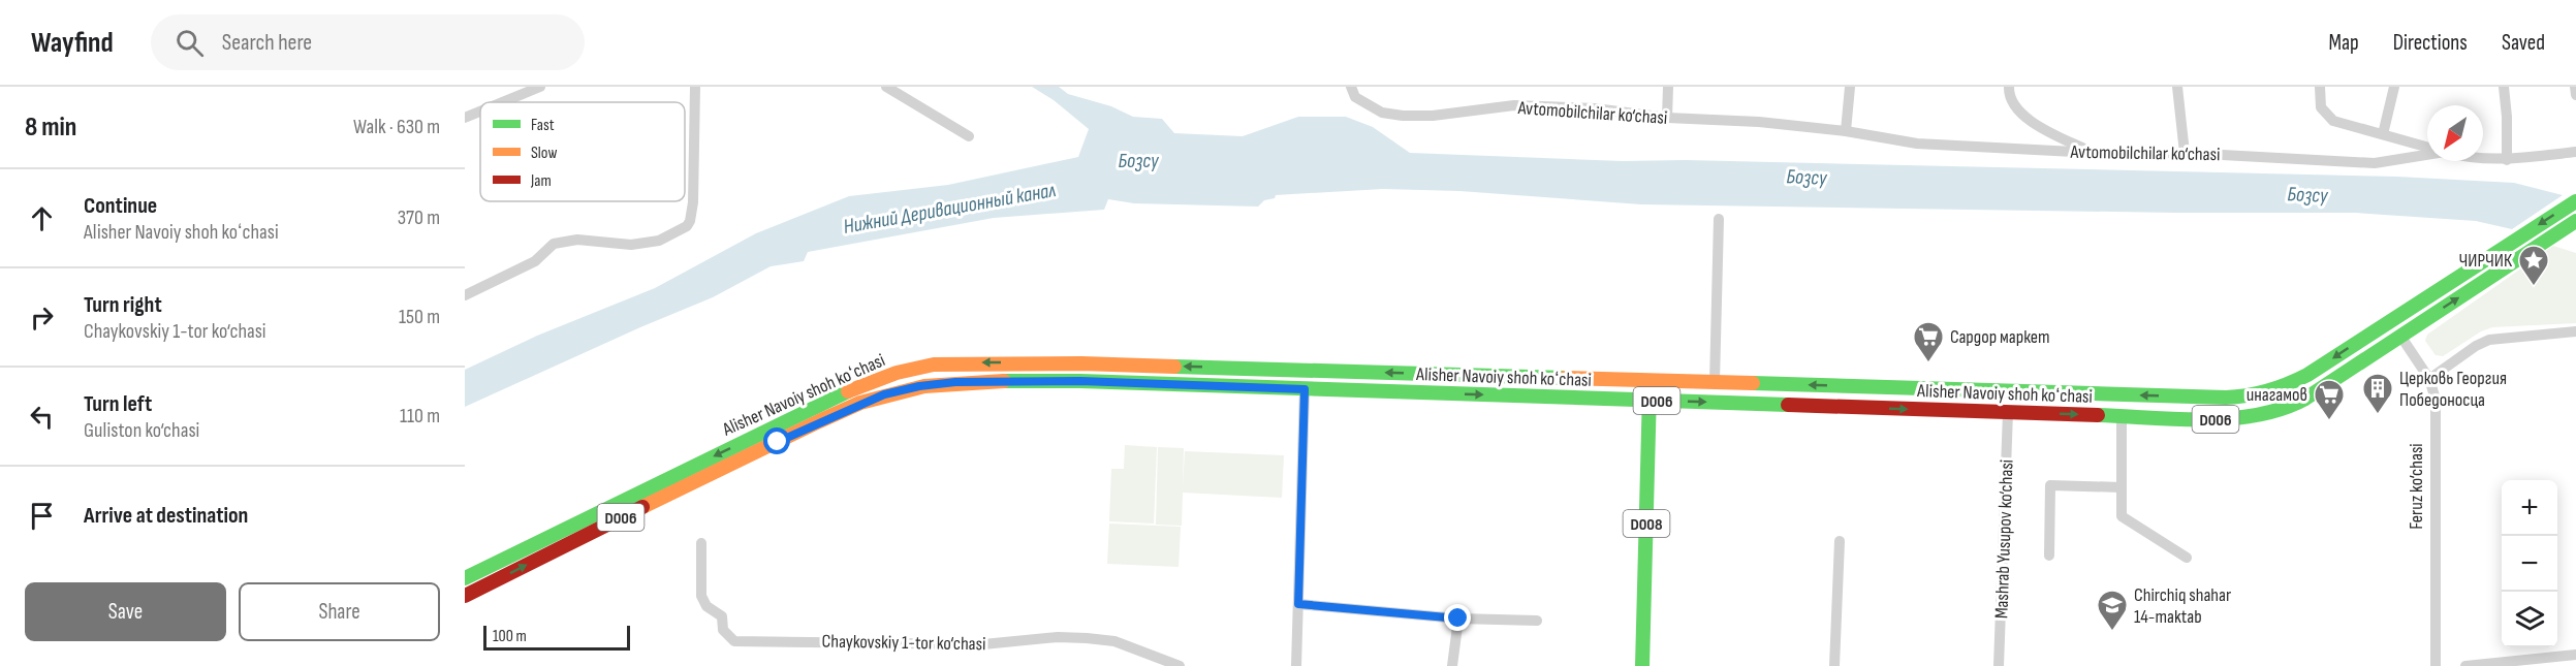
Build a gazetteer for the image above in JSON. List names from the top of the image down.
{
  "streets": {
    "main road": [
      "Alisher Navoiy shoh koʻchasi",
      "D006",
      "Feruz ko‘chasi",
      "D008"
    ],
    "street": ["Avtomobilchilar ko‘chasi", "Mashrab Yusupov ko‘chasi", "Chaykovskiy 1-tor ko‘chasi"]
  },
  "crossings": [
    ["Alisher Navoiy shoh koʻchasi", "Feruz ko‘chasi"],
    ["Alisher Navoiy shoh koʻchasi", "D008"],
    ["Alisher Navoiy shoh koʻchasi", "Mashrab Yusupov ko‘chasi"]
  ],
  "water": ["Бозсу", "Нижний Деривационный канал"],
  "places": {
    "place": ["ЧИРЧИК"],
    "supermarket": ["Сардор маркет", "инагамов"],
    "building": ["Церковь Георгия Победоносца"],
    "school or university": ["Chirchiq shahar 14-maktab"]
  },
  "legend": ["Fast", "Slow", "Jam"],
  "scale_bar": "100 m",
  "north": "bottom left",
  "page": {
    "header": "Wayfind",
    "search": "Search here",
    "nav": ["Map", "Directions", "Saved"],
    "heading": ["8 min", "Walk · 630 m"],
    "list": [
      ["Continue", "Alisher Navoiy shoh koʻchasi", "370 m"],
      ["Turn right", "Chaykovskiy 1-tor ko‘chasi", "150 m"],
      ["Turn left", "Guliston ko‘chasi", "110 m"],
      "Arrive at destination"
    ],
    "map_buttons": ["+", "−"],
    "buttons": ["Save", "Share"],
    "scale": "100 m"
  }
}
